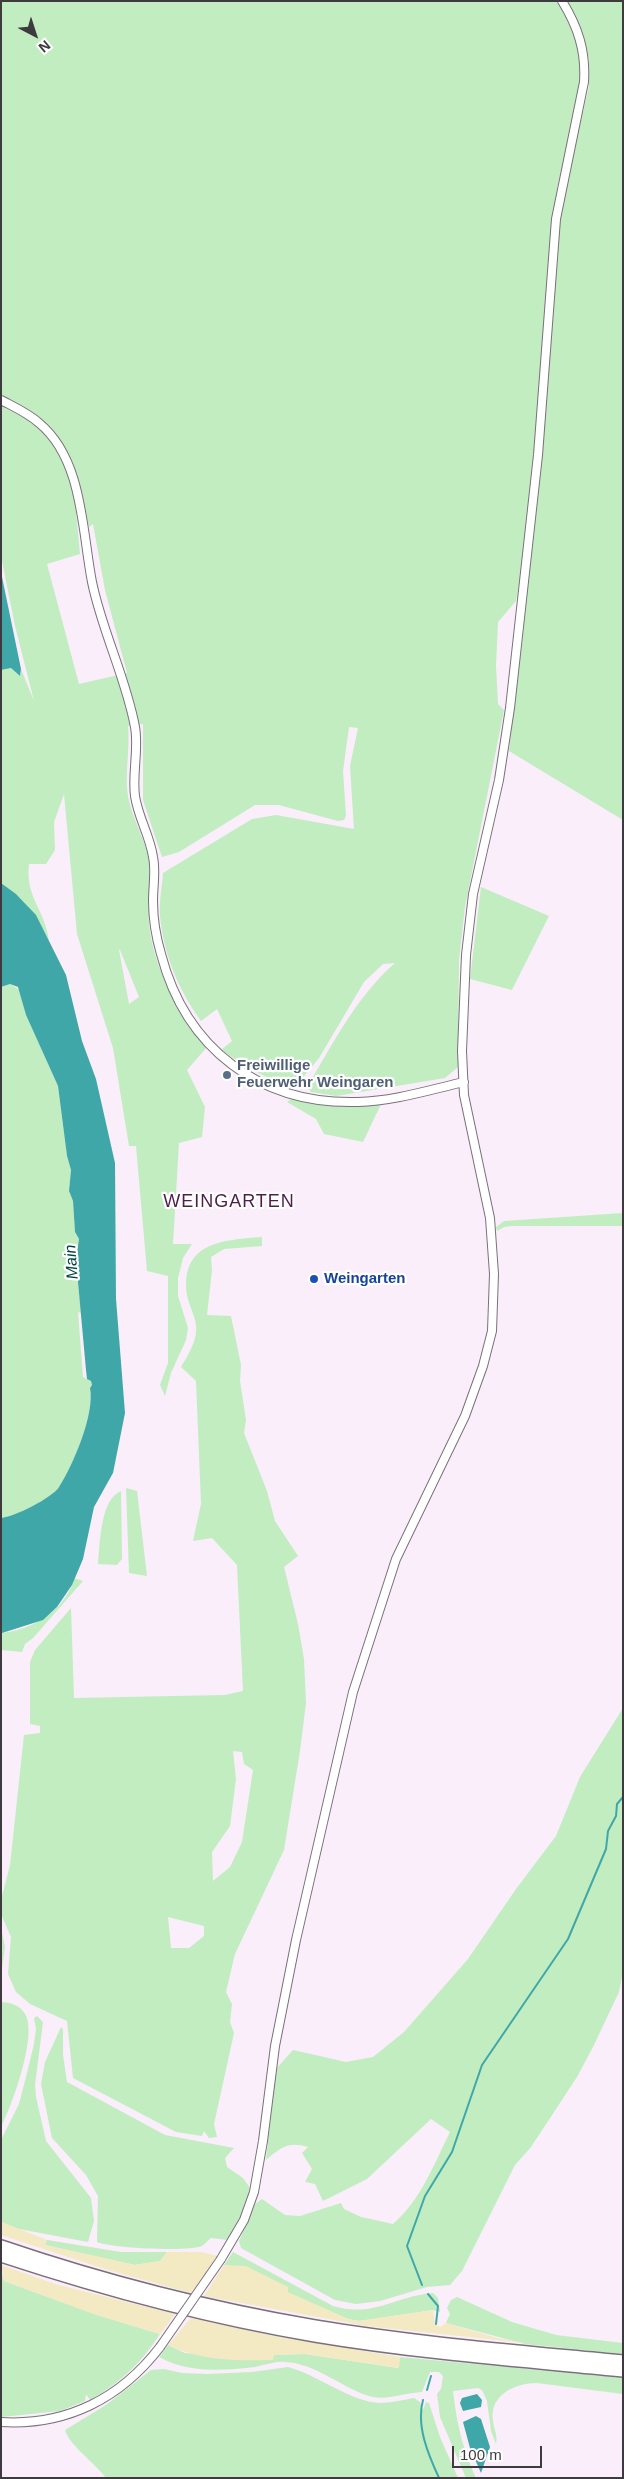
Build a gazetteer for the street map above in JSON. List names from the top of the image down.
{
  "districts": ["WEINGARTEN"],
  "water": ["Main"],
  "places": ["Freiwillige Feuerwehr Weingaren", "Weingarten"],
  "scale_bar": "100 m",
  "north": "bottom right"
}
